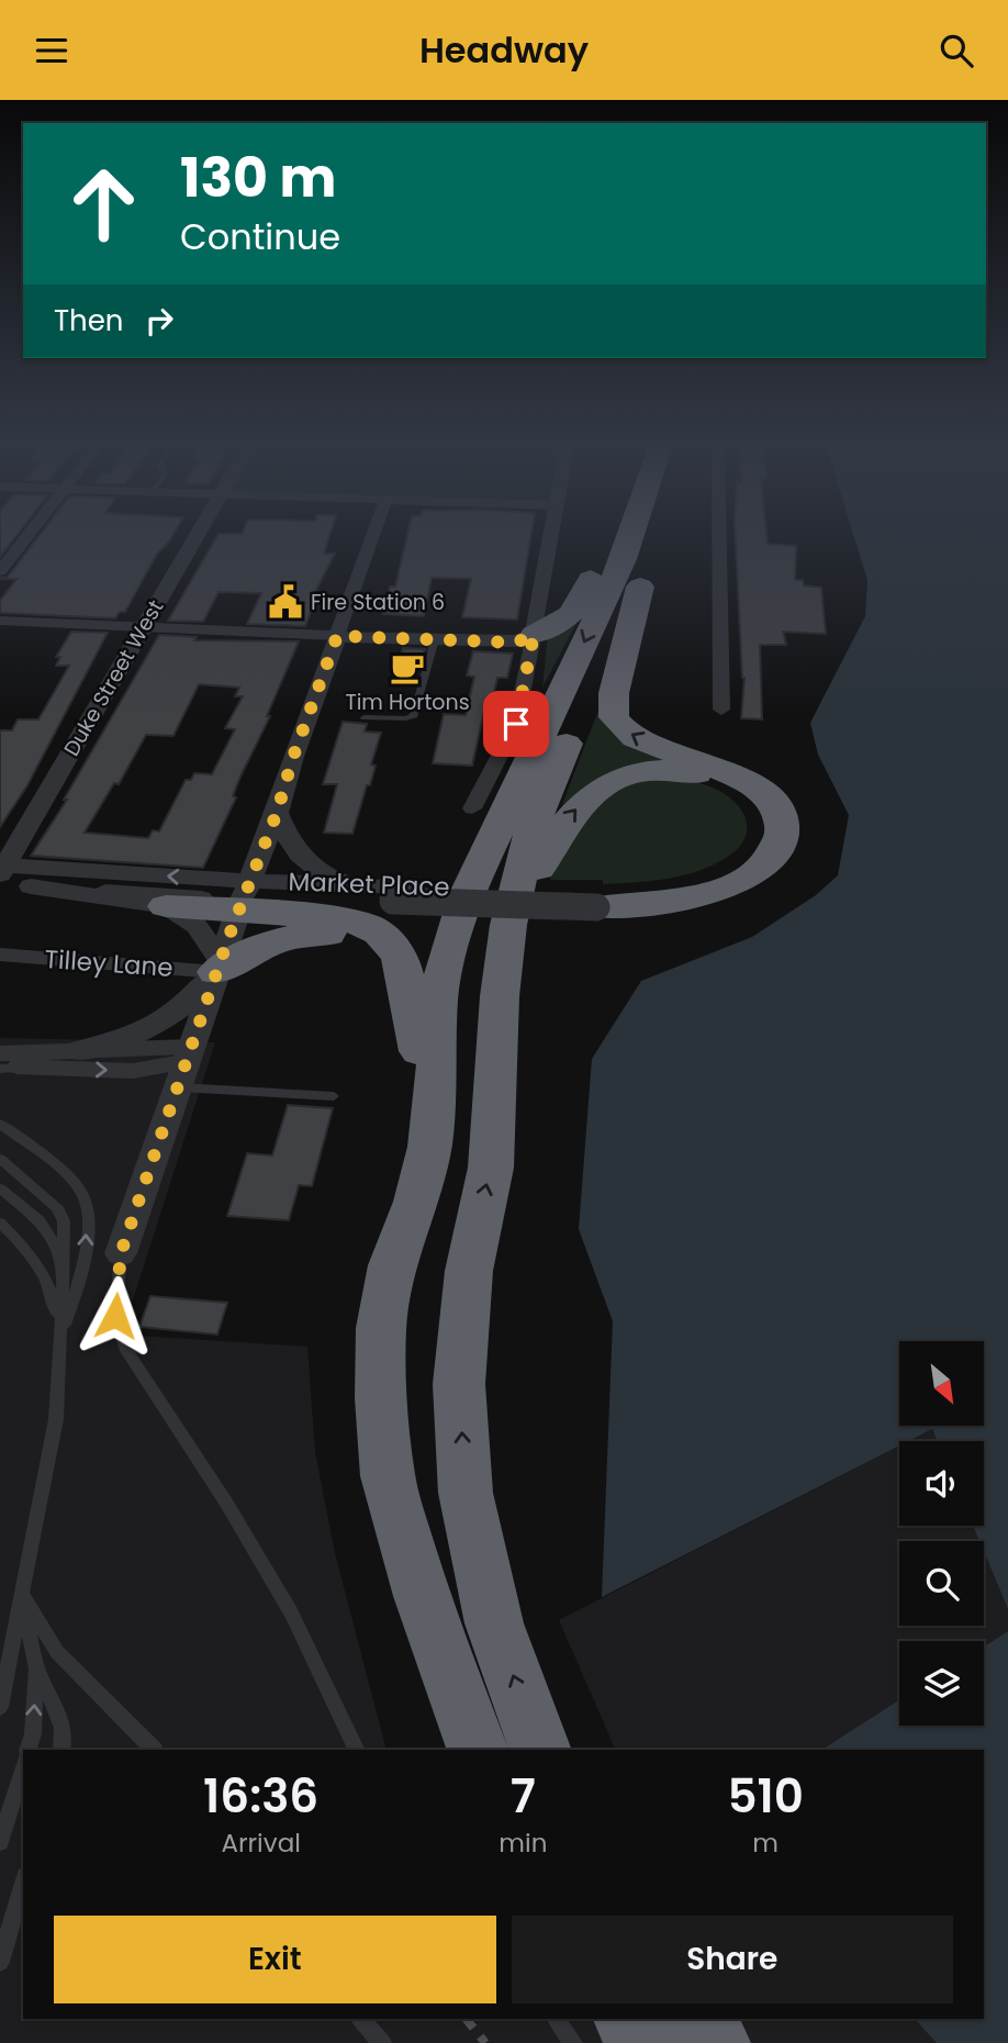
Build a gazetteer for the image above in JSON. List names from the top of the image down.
{
  "streets": {
    "street": ["Duke Street West", "Market Place", "Tilley Lane"]
  },
  "crossings": [
    ["Duke Street West", "Market Place"]
  ],
  "places": {
    "public building": ["Fire Station 6"],
    "cafe": ["Tim Hortons"]
  },
  "north": "bottom right",
  "page": {
    "header": "Headway",
    "turn": ["130 m", "Continue"],
    "then": "Then",
    "eta": [
      "16:36",
      "Arrival",
      "7",
      "min",
      "510",
      "m"
    ],
    "buttons": ["Exit", "Share"]
  }
}
